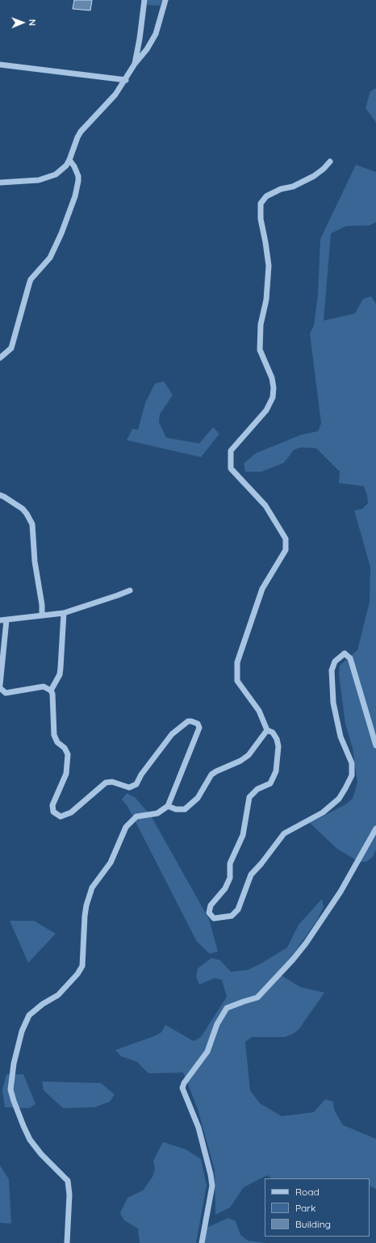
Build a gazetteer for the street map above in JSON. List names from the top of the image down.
{
  "legend": ["Road", "Park", "Building"],
  "north": "right"
}
